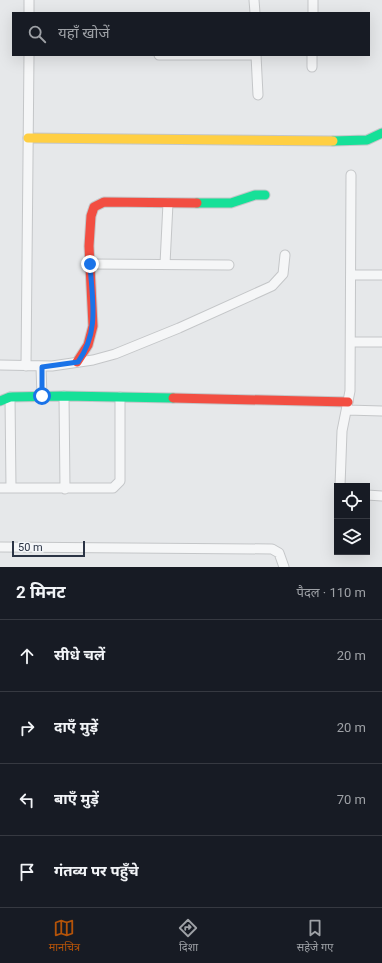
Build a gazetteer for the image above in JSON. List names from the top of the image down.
{
  "scale_bar": "50 m",
  "page": {
    "search": "यहाँ खोजें",
    "scale": "50 m",
    "heading": ["2 मिनट", "पैदल · 110 m"],
    "list": [
      ["सीधे चलें", "20 m"],
      ["दाएँ मुड़ें", "20 m"],
      ["बाएँ मुड़ें", "70 m"],
      "गंतव्य पर पहुँचे"
    ],
    "nav": ["मानचित्र", "दिशा", "सहेजे गए"]
  }
}
